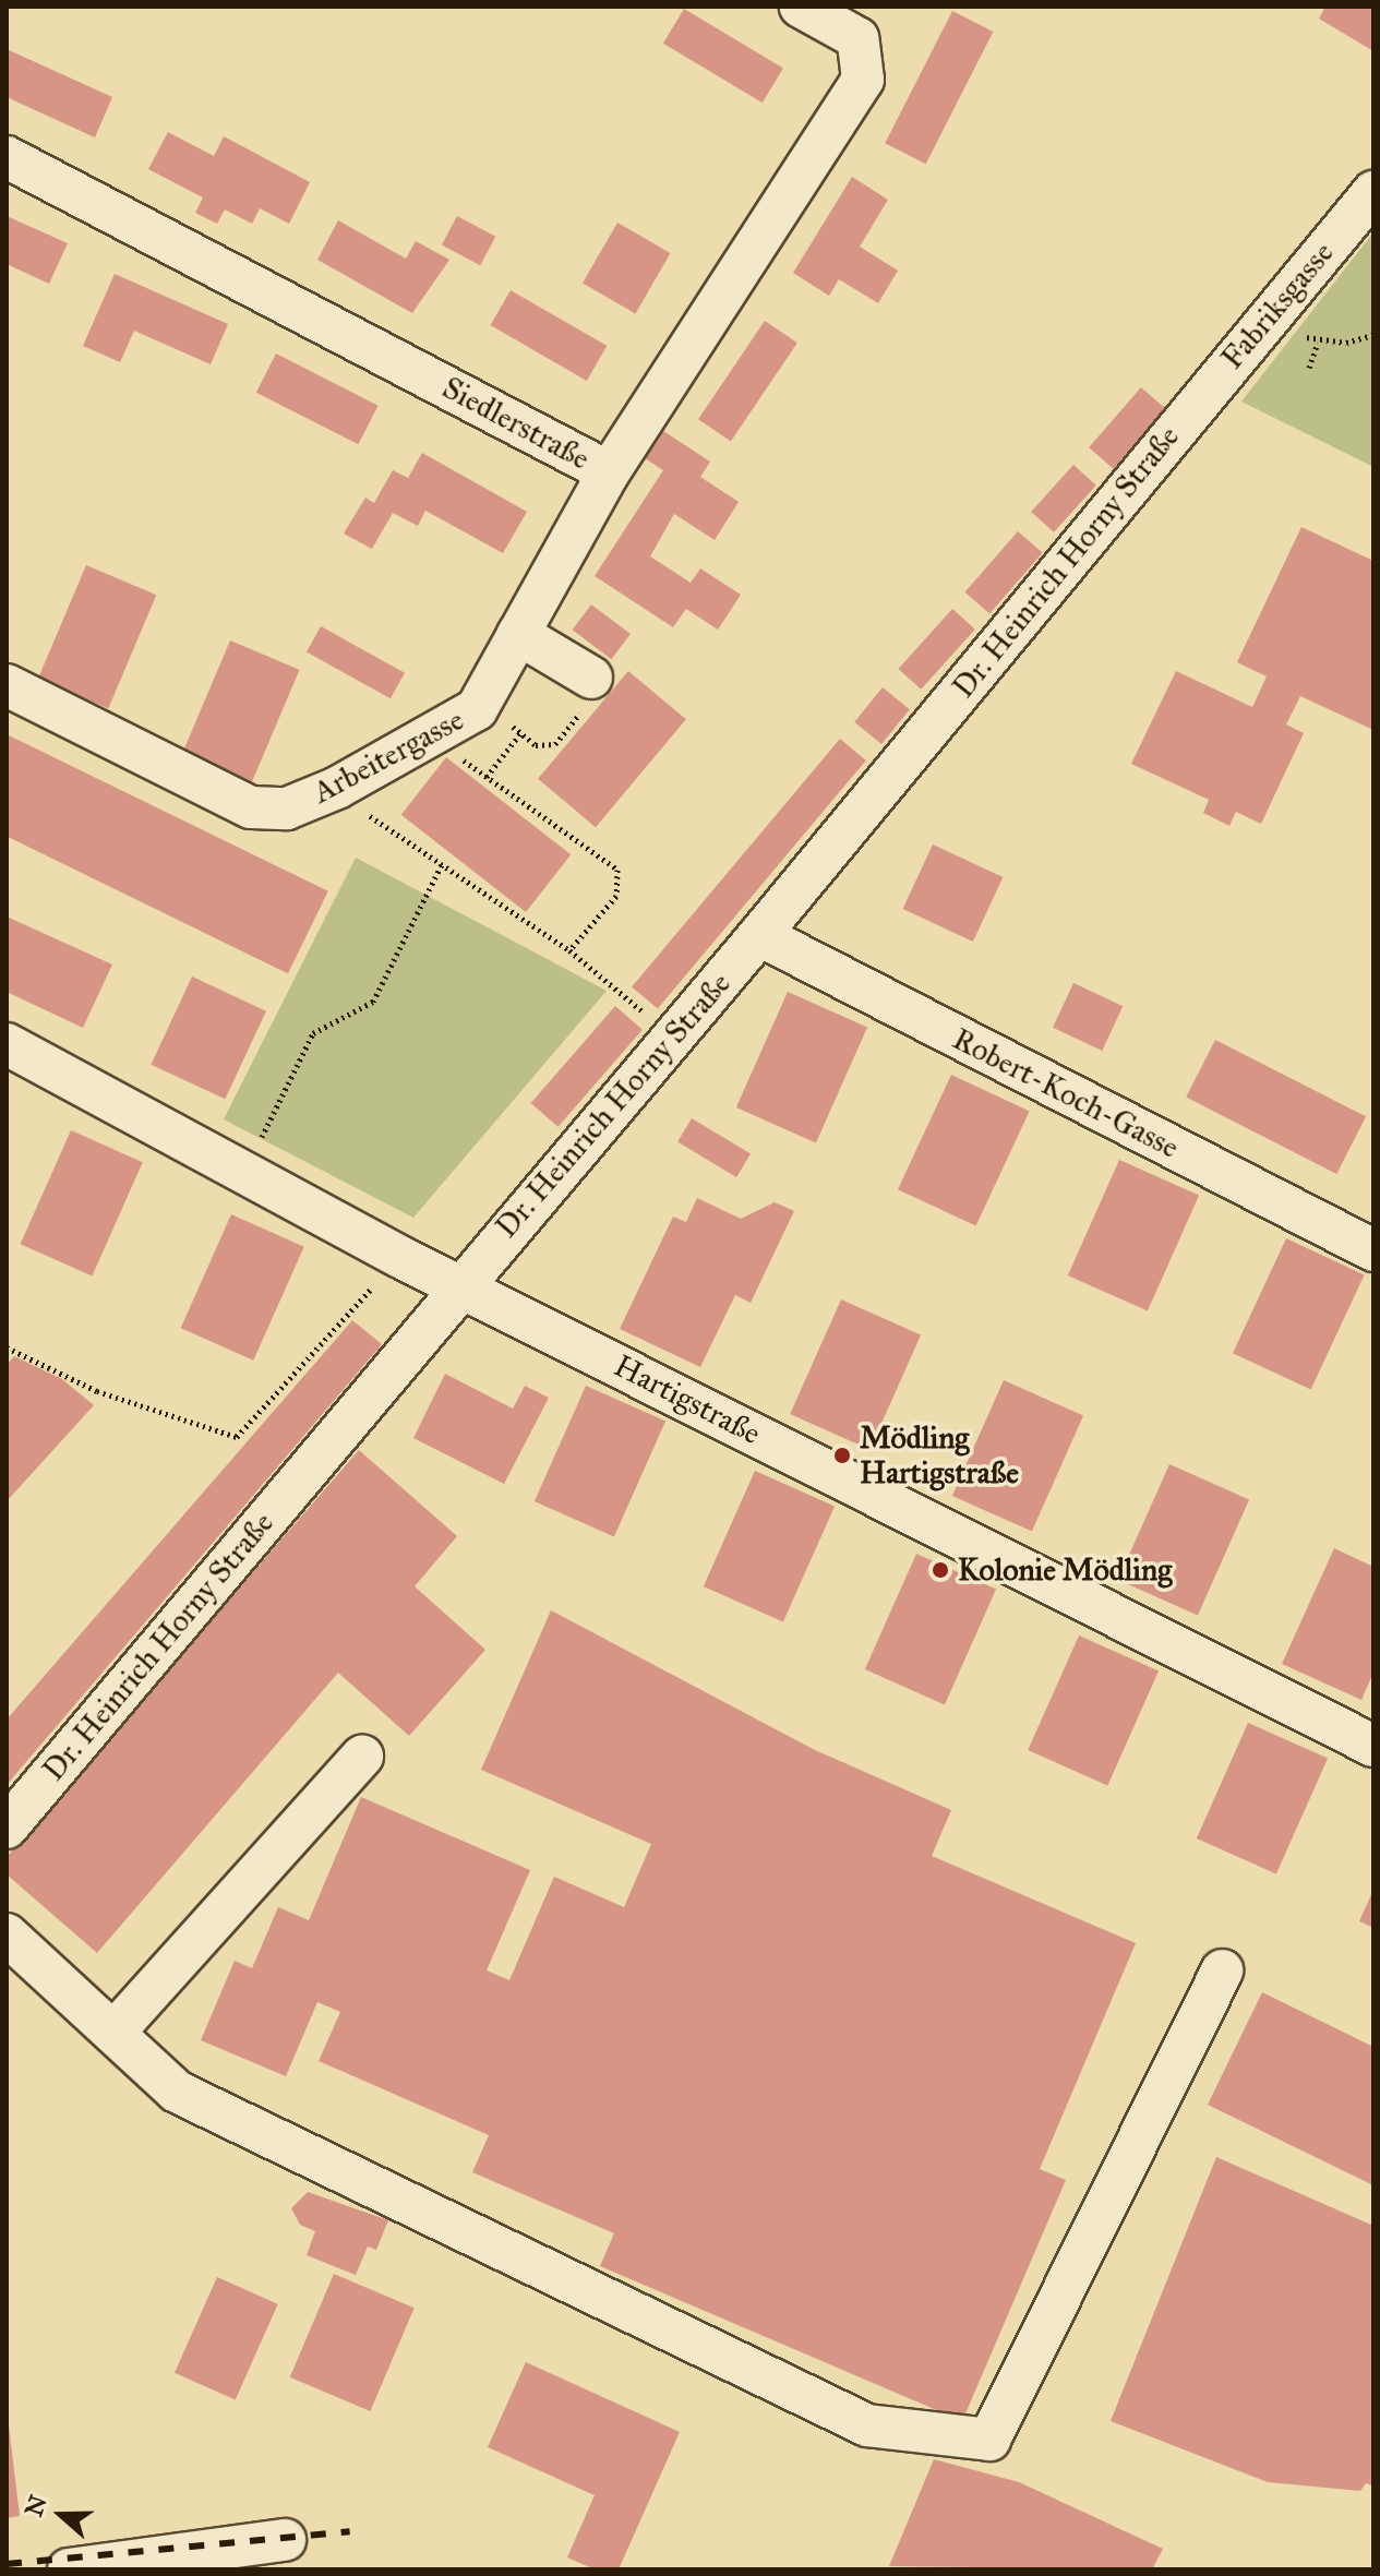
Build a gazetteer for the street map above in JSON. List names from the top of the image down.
{
  "streets": {
    "street": [
      "Fabriksgasse",
      "Siedlerstraße",
      "Dr. Heinrich Horny Straße",
      "Arbeitergasse",
      "Robert-Koch-Gasse",
      "Hartigstraße"
    ]
  },
  "crossings": [
    ["Fabriksgasse", "Dr. Heinrich Horny Straße"],
    ["Siedlerstraße", "Arbeitergasse"],
    ["Dr. Heinrich Horny Straße", "Robert-Koch-Gasse"],
    ["Dr. Heinrich Horny Straße", "Hartigstraße"]
  ],
  "places": ["Mödling Hartigstraße", "Kolonie Mödling"],
  "north": "left"
}
